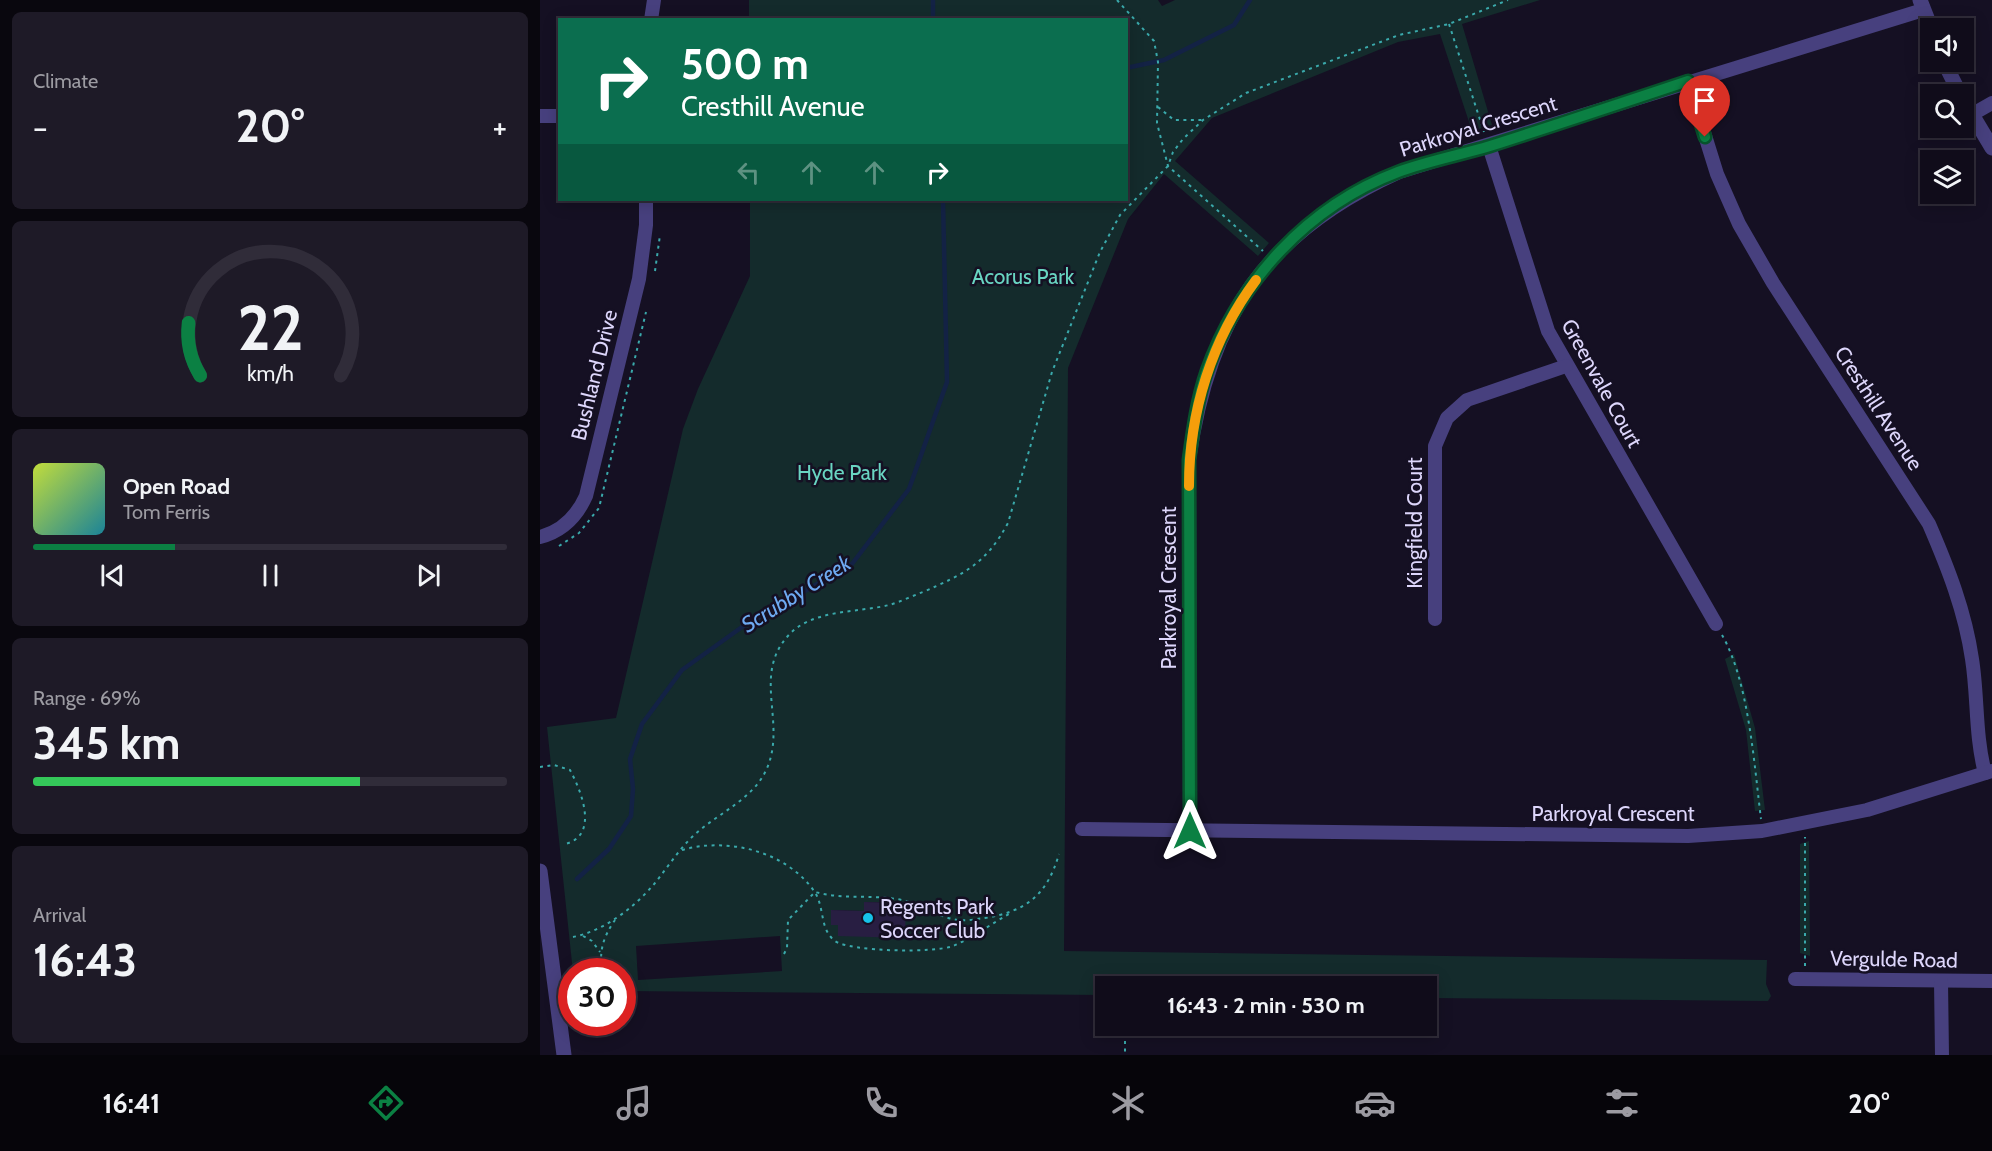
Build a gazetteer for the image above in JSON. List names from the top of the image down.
{
  "streets": {
    "street": [
      "Parkroyal Crescent",
      "Bushland Drive",
      "Greenvale Court",
      "Cresthill Avenue",
      "Kingfield Court",
      "Vergulde Road"
    ]
  },
  "crossings": [
    ["Parkroyal Crescent", "Greenvale Court"],
    ["Parkroyal Crescent", "Cresthill Avenue"],
    ["Greenvale Court", "Kingfield Court"]
  ],
  "water": ["Scrubby Creek"],
  "parks": ["Acorus Park", "Hyde Park"],
  "places": ["Regents Park Soccer Club"],
  "page": {
    "tile": [
      "Climate",
      ["Range · 69%", "345 km"],
      ["Arrival", "16:43"]
    ],
    "turn": ["500 m", "Cresthill Avenue"],
    "heat": ["−", "20°", "+"],
    "song": ["Open Road", "Tom Ferris"],
    "limit": "30",
    "trip": "16:43 · 2 min · 530 m",
    "tabs": ["16:41", "20°"],
    "gauge": ["22", "km/h"]
  }
}
